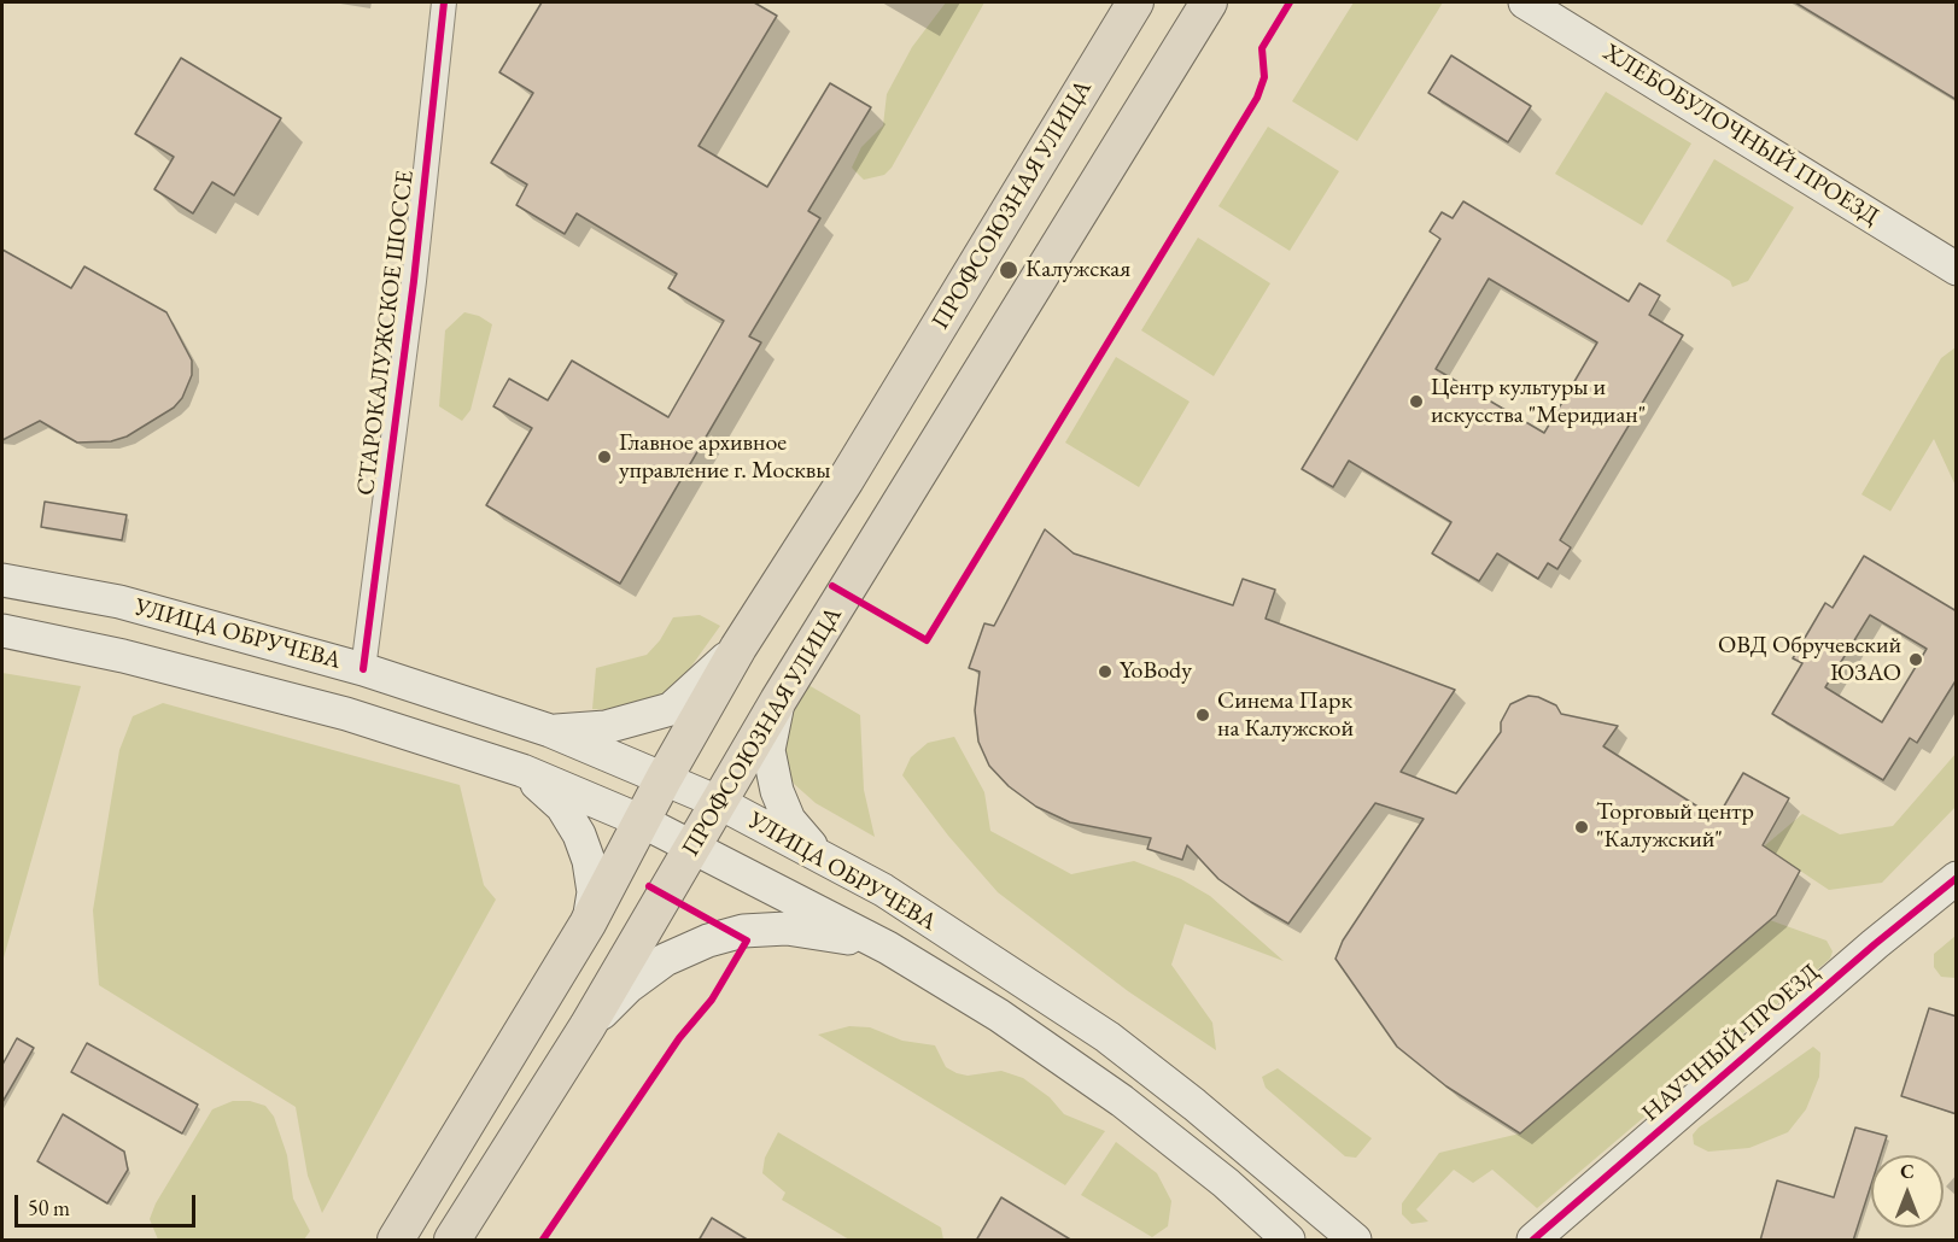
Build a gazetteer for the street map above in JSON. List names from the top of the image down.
{
  "streets": {
    "main road": [
      "ХЛЕБОБУЛОЧНЫЙ ПРОЕЗД",
      "ПРОФСОЮЗНАЯ УЛИЦА",
      "УЛИЦА ОБРУЧЕВА",
      "НАУЧНЫЙ ПРОЕЗД"
    ],
    "street": ["СТАРОКАЛУЖСКОЕ ШОССЕ"]
  },
  "crossings": [
    ["ПРОФСОЮЗНАЯ УЛИЦА", "УЛИЦА ОБРУЧЕВА"],
    ["СТАРОКАЛУЖСКОЕ ШОССЕ", "УЛИЦА ОБРУЧЕВА"]
  ],
  "places": [
    "Калужская",
    "Центр культуры и искусства \"Меридиан\"",
    "Главное архивное управление г. Москвы",
    "ОВД Обручевский ЮЗАО",
    "YoBody",
    "Синема Парк на Калужской",
    "Торговый центр \"Калужский\""
  ],
  "scale_bar": "50 m",
  "north": "top"
}
